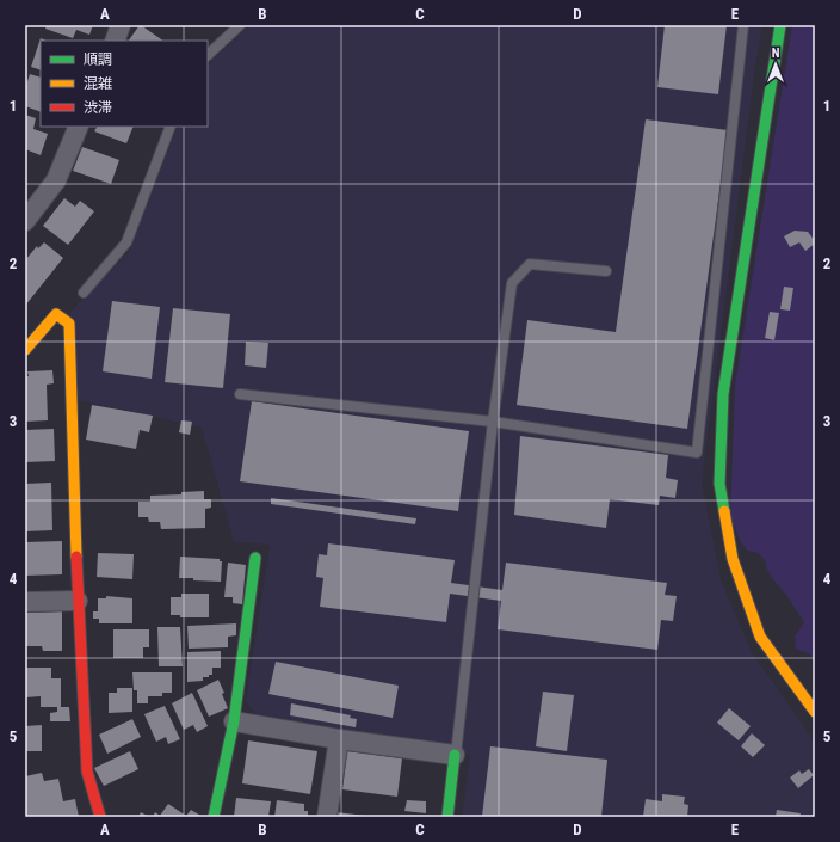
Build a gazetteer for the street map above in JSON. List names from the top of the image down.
{
  "legend": ["順調", "混雑", "渋滞"],
  "north": "top",
  "grid": {
    "columns": [
      "A",
      "B",
      "C",
      "D",
      "E"
    ],
    "rows": [
      "1",
      "2",
      "3",
      "4",
      "5"
    ]
  }
}
